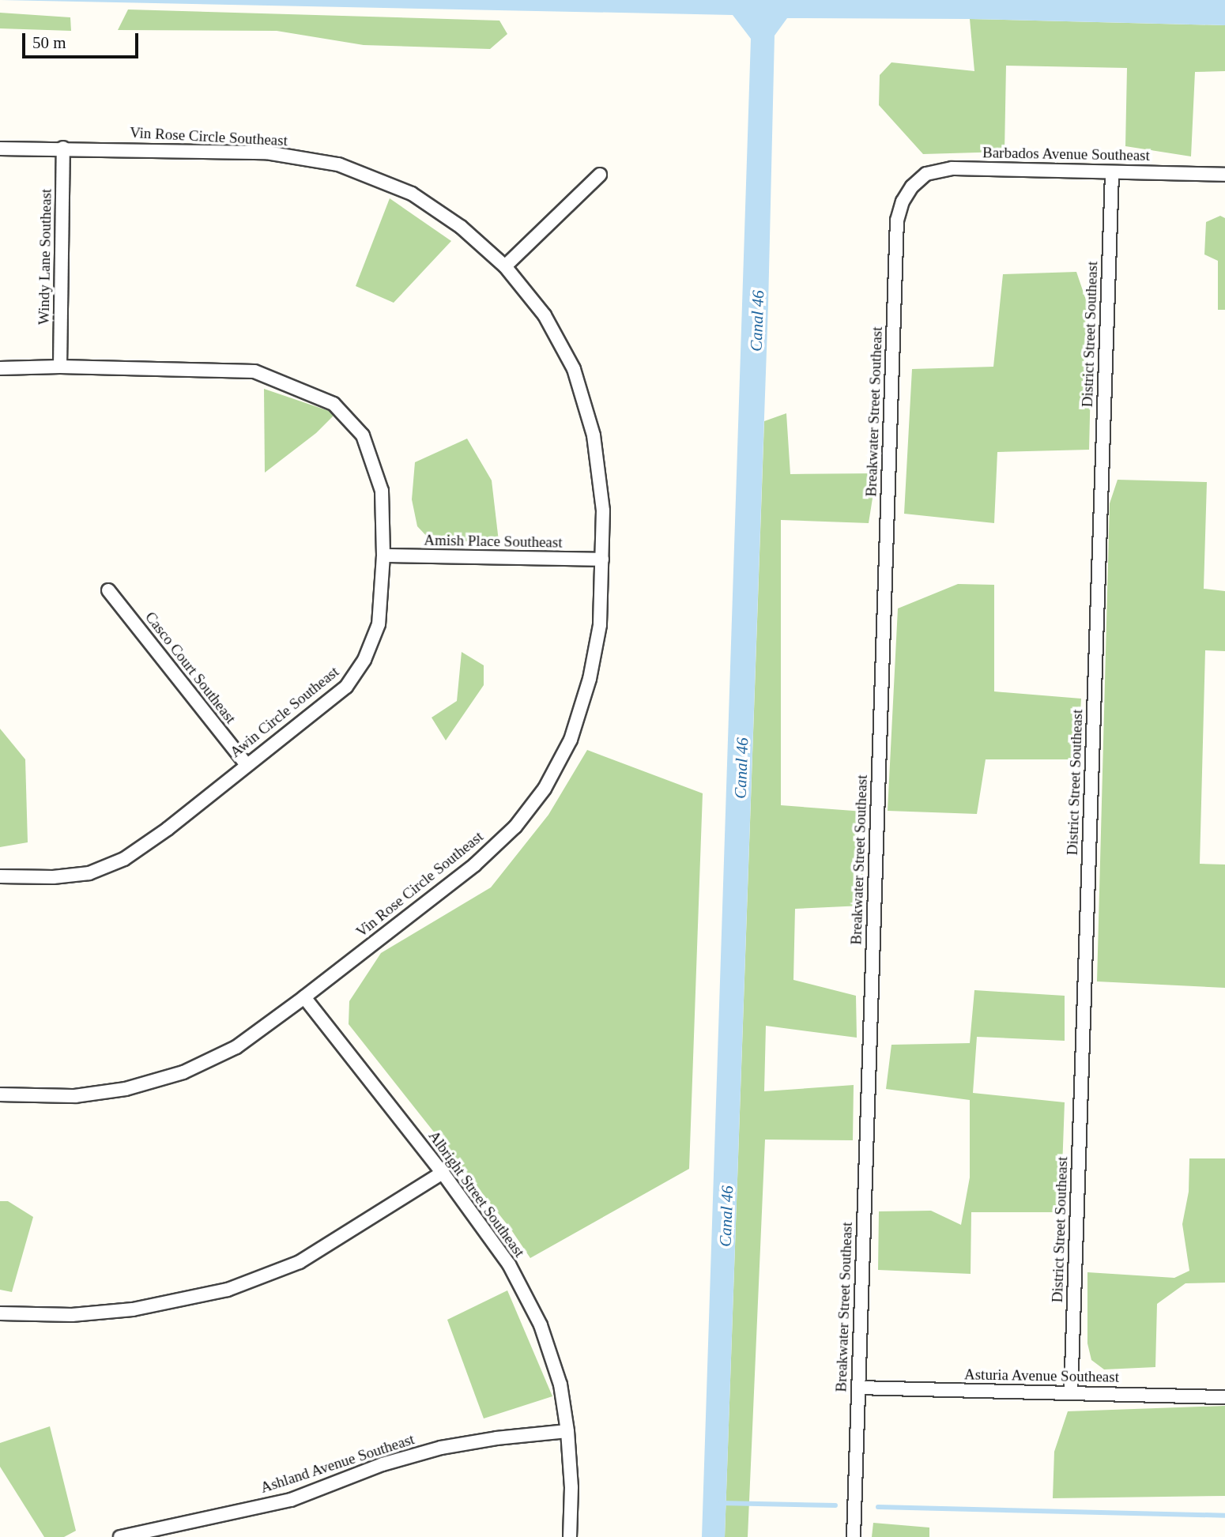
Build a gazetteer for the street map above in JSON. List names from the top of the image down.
{
  "streets": {
    "street": [
      "Vin Rose Circle Southeast",
      "Barbados Avenue Southeast",
      "Windy Lane Southeast",
      "District Street Southeast",
      "Breakwater Street Southeast",
      "Amish Place Southeast",
      "Casco Court Southeast",
      "Awin Circle Southeast",
      "Albright Street Southeast",
      "Asturia Avenue Southeast",
      "Ashland Avenue Southeast"
    ]
  },
  "crossings": [
    ["Vin Rose Circle Southeast", "Windy Lane Southeast"],
    ["Vin Rose Circle Southeast", "Amish Place Southeast"],
    ["Vin Rose Circle Southeast", "Albright Street Southeast"],
    ["Barbados Avenue Southeast", "District Street Southeast"],
    ["Barbados Avenue Southeast", "Breakwater Street Southeast"],
    ["Windy Lane Southeast", "Awin Circle Southeast"],
    ["District Street Southeast", "Asturia Avenue Southeast"],
    ["Breakwater Street Southeast", "Asturia Avenue Southeast"],
    ["Amish Place Southeast", "Awin Circle Southeast"],
    ["Casco Court Southeast", "Awin Circle Southeast"],
    ["Albright Street Southeast", "Ashland Avenue Southeast"]
  ],
  "water": ["Canal 46"],
  "scale_bar": "50 m"
}
